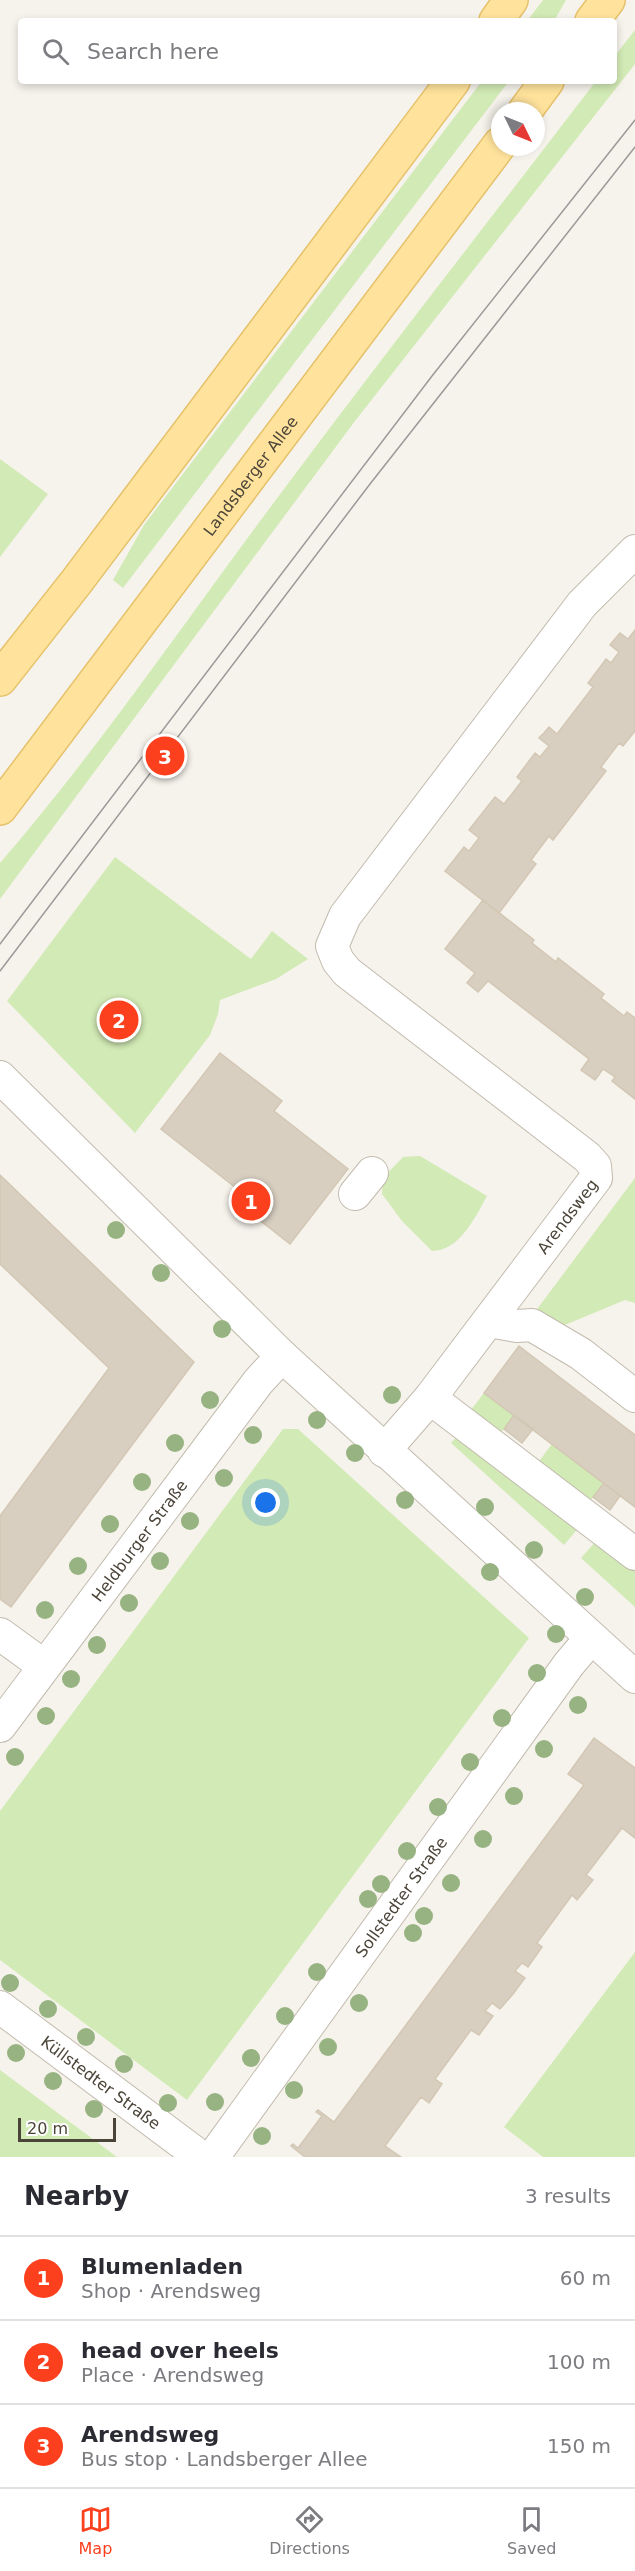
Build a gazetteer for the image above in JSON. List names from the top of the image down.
{
  "streets": {
    "main road": ["Landsberger Allee"],
    "street": [
      "Arendsweg",
      "Heldburger Straße",
      "Sollstedter Straße",
      "Küllstedter Straße"
    ]
  },
  "scale_bar": "20 m",
  "north": "bottom right",
  "page": {
    "search": "Search here",
    "pins": ["3", "2", "1"],
    "scale": "20 m",
    "heading": ["Nearby", "3 results"],
    "list": [
      {
        "mark": "1",
        "name": "Blumenladen",
        "note": "Shop · Arendsweg",
        "value": "60 m"
      },
      {
        "mark": "2",
        "name": "head over heels",
        "note": "Place · Arendsweg",
        "value": "100 m"
      },
      {
        "mark": "3",
        "name": "Arendsweg",
        "note": "Bus stop · Landsberger Allee",
        "value": "150 m"
      }
    ],
    "nav": ["Map", "Directions", "Saved"]
  }
}
